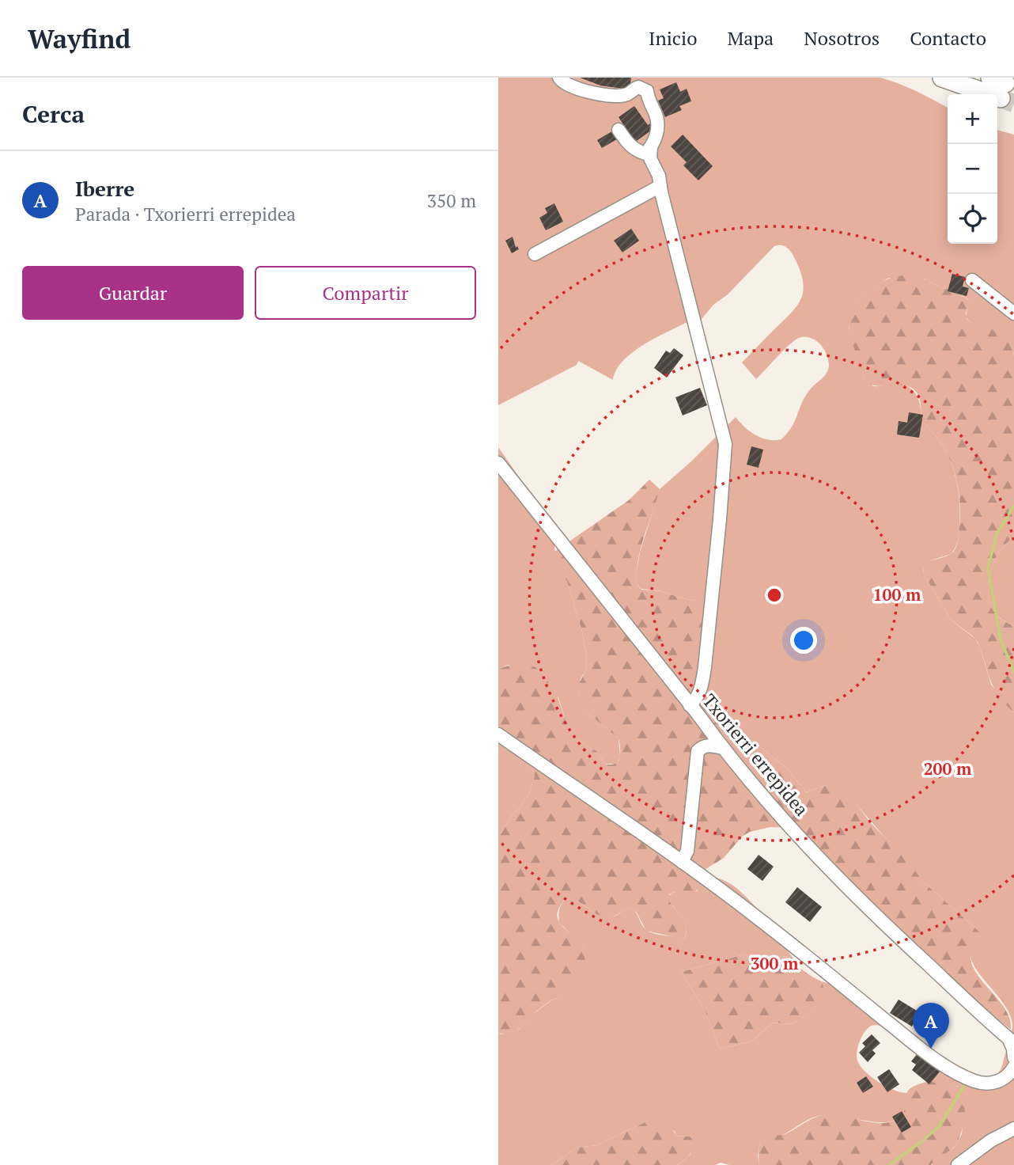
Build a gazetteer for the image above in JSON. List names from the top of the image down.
{
  "streets": {
    "street": ["Txorierri errepidea"]
  },
  "page": {
    "header": "Wayfind",
    "nav": [
      "Inicio",
      "Mapa",
      "Nosotros",
      "Contacto"
    ],
    "heading": "Cerca",
    "map_buttons": ["+", "−"],
    "list": [
      {
        "mark": "A",
        "name": "Iberre",
        "note": "Parada · Txorierri errepidea",
        "value": "350 m"
      }
    ],
    "buttons": ["Guardar", "Compartir"],
    "pins": "A"
  },
  "rings": ["100 m", "200 m", "300 m"]
}
